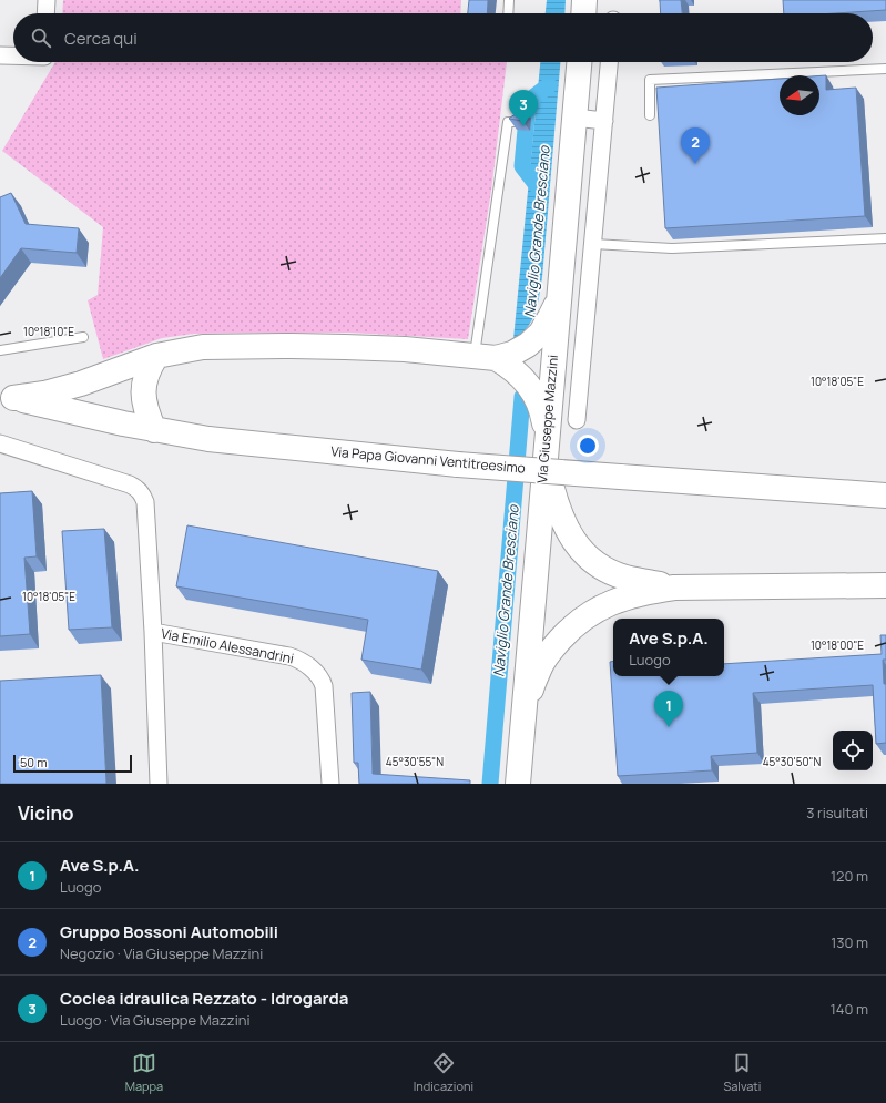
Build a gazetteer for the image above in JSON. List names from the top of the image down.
{
  "streets": {
    "street": ["Via Giuseppe Mazzini", "Via Papa Giovanni Ventitreesimo", "Via Emilio Alessandrini"]
  },
  "water": ["Naviglio Grande Bresciano"],
  "scale_bar": "50 m",
  "north": "left",
  "page": {
    "search": "Cerca qui",
    "pins": ["3", "2", "1"],
    "popup": ["Ave S.p.A.", "Luogo"],
    "scale": "50 m",
    "heading": ["Vicino", "3 risultati"],
    "list": [
      {
        "mark": "1",
        "name": "Ave S.p.A.",
        "note": "Luogo",
        "value": "120 m"
      },
      {
        "mark": "2",
        "name": "Gruppo Bossoni Automobili",
        "note": "Negozio · Via Giuseppe Mazzini",
        "value": "130 m"
      },
      {
        "mark": "3",
        "name": "Coclea idraulica Rezzato - Idrogarda",
        "note": "Luogo · Via Giuseppe Mazzini",
        "value": "140 m"
      }
    ],
    "nav": ["Mappa", "Indicazioni", "Salvati"]
  },
  "coordinates": [
    "10°18'10\"E",
    "10°18'05\"E",
    "10°18'00\"E",
    "45°30'55\"N",
    "45°30'50\"N"
  ]
}
